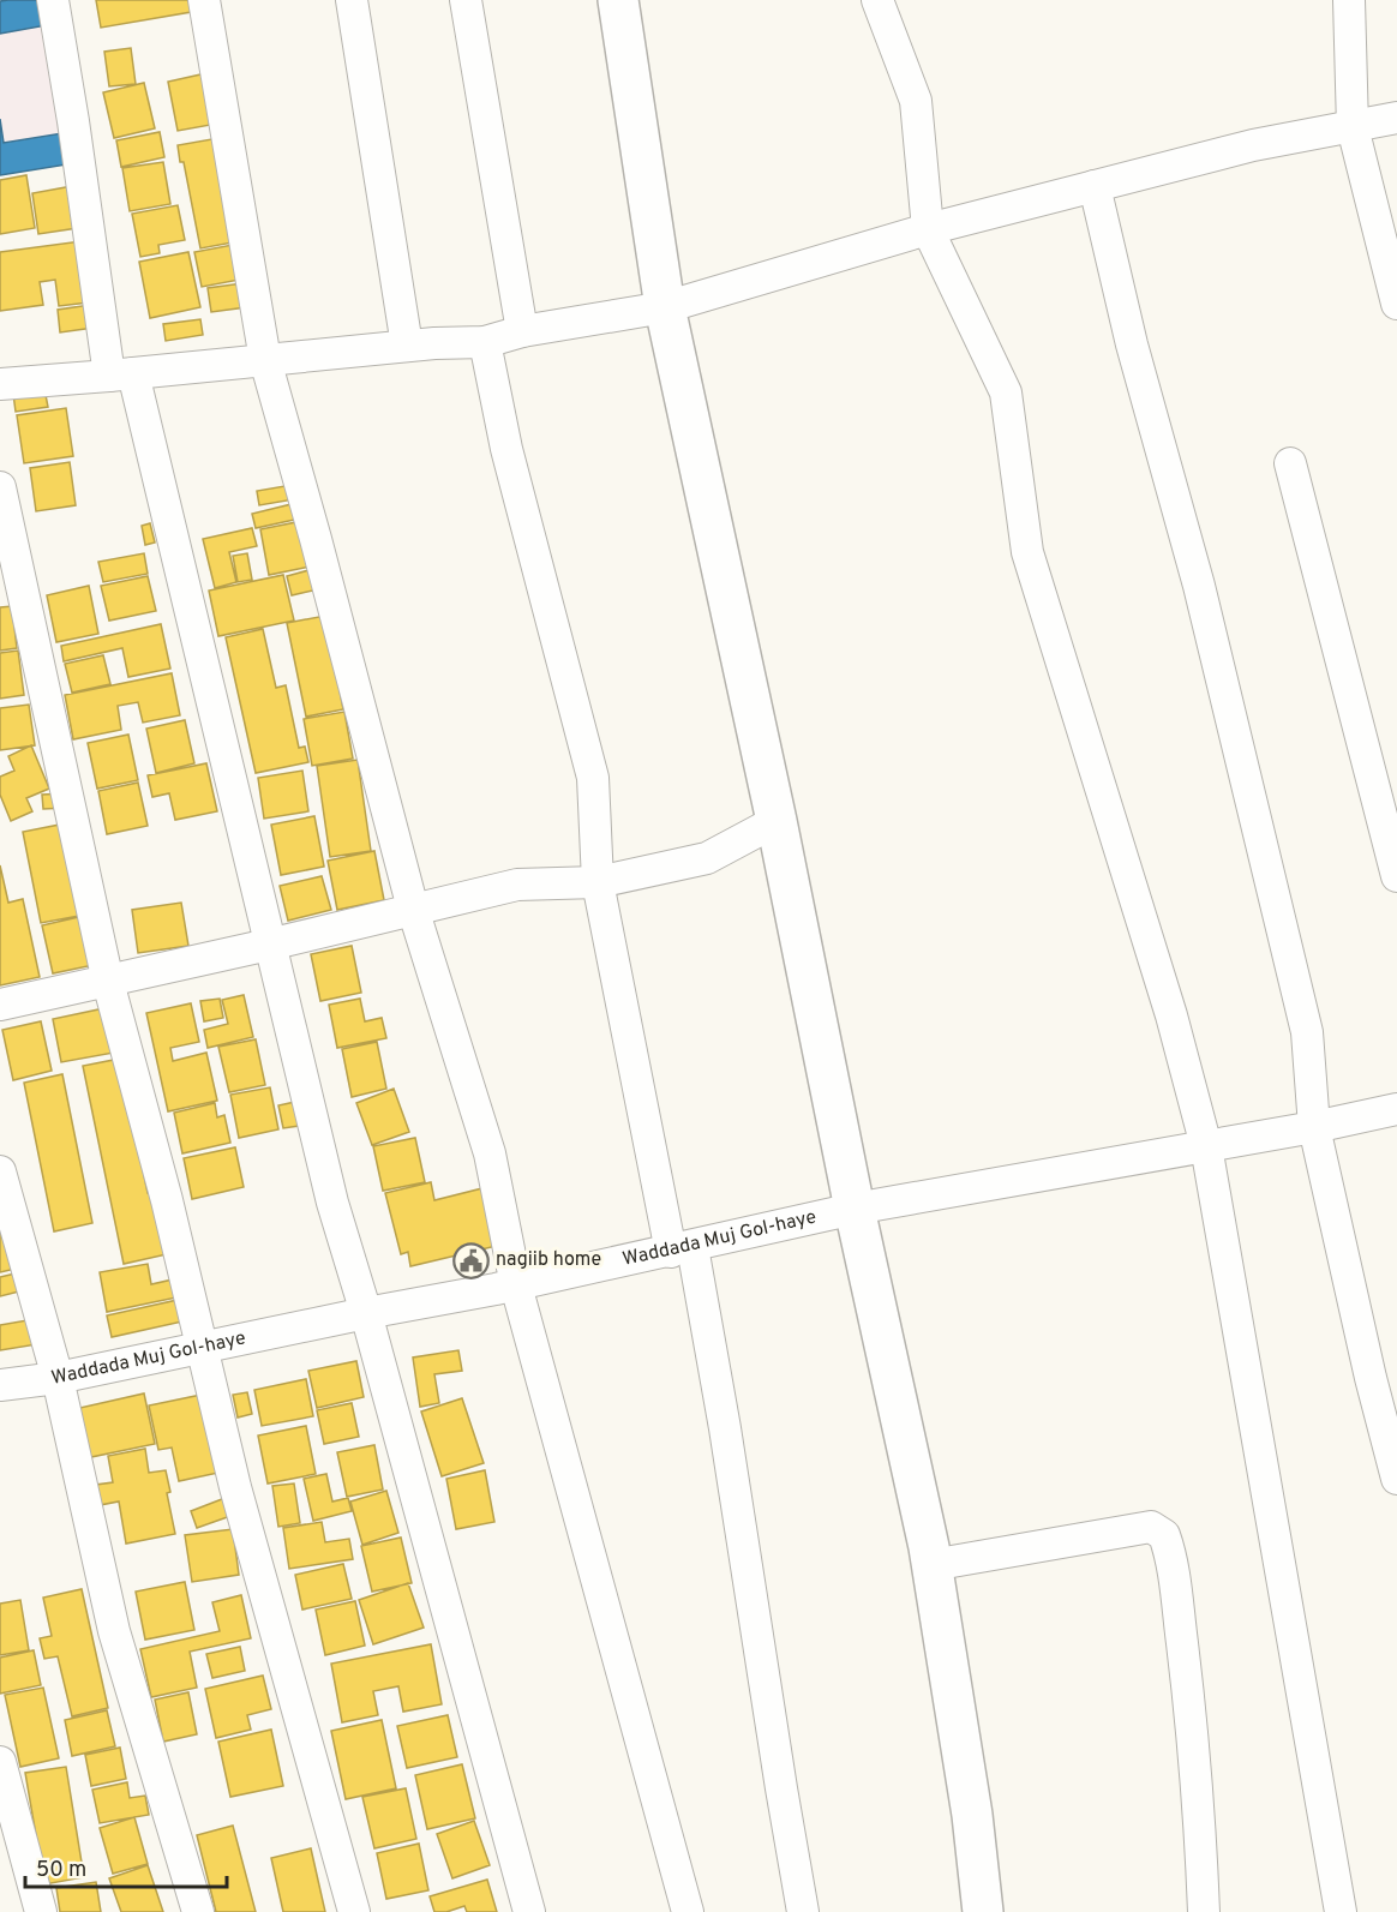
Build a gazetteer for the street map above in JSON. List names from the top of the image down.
{
  "streets": {
    "street": ["Waddada Muj Gol-haye"]
  },
  "places": {
    "public building": ["nagiib home"]
  },
  "scale_bar": "50 m"
}
